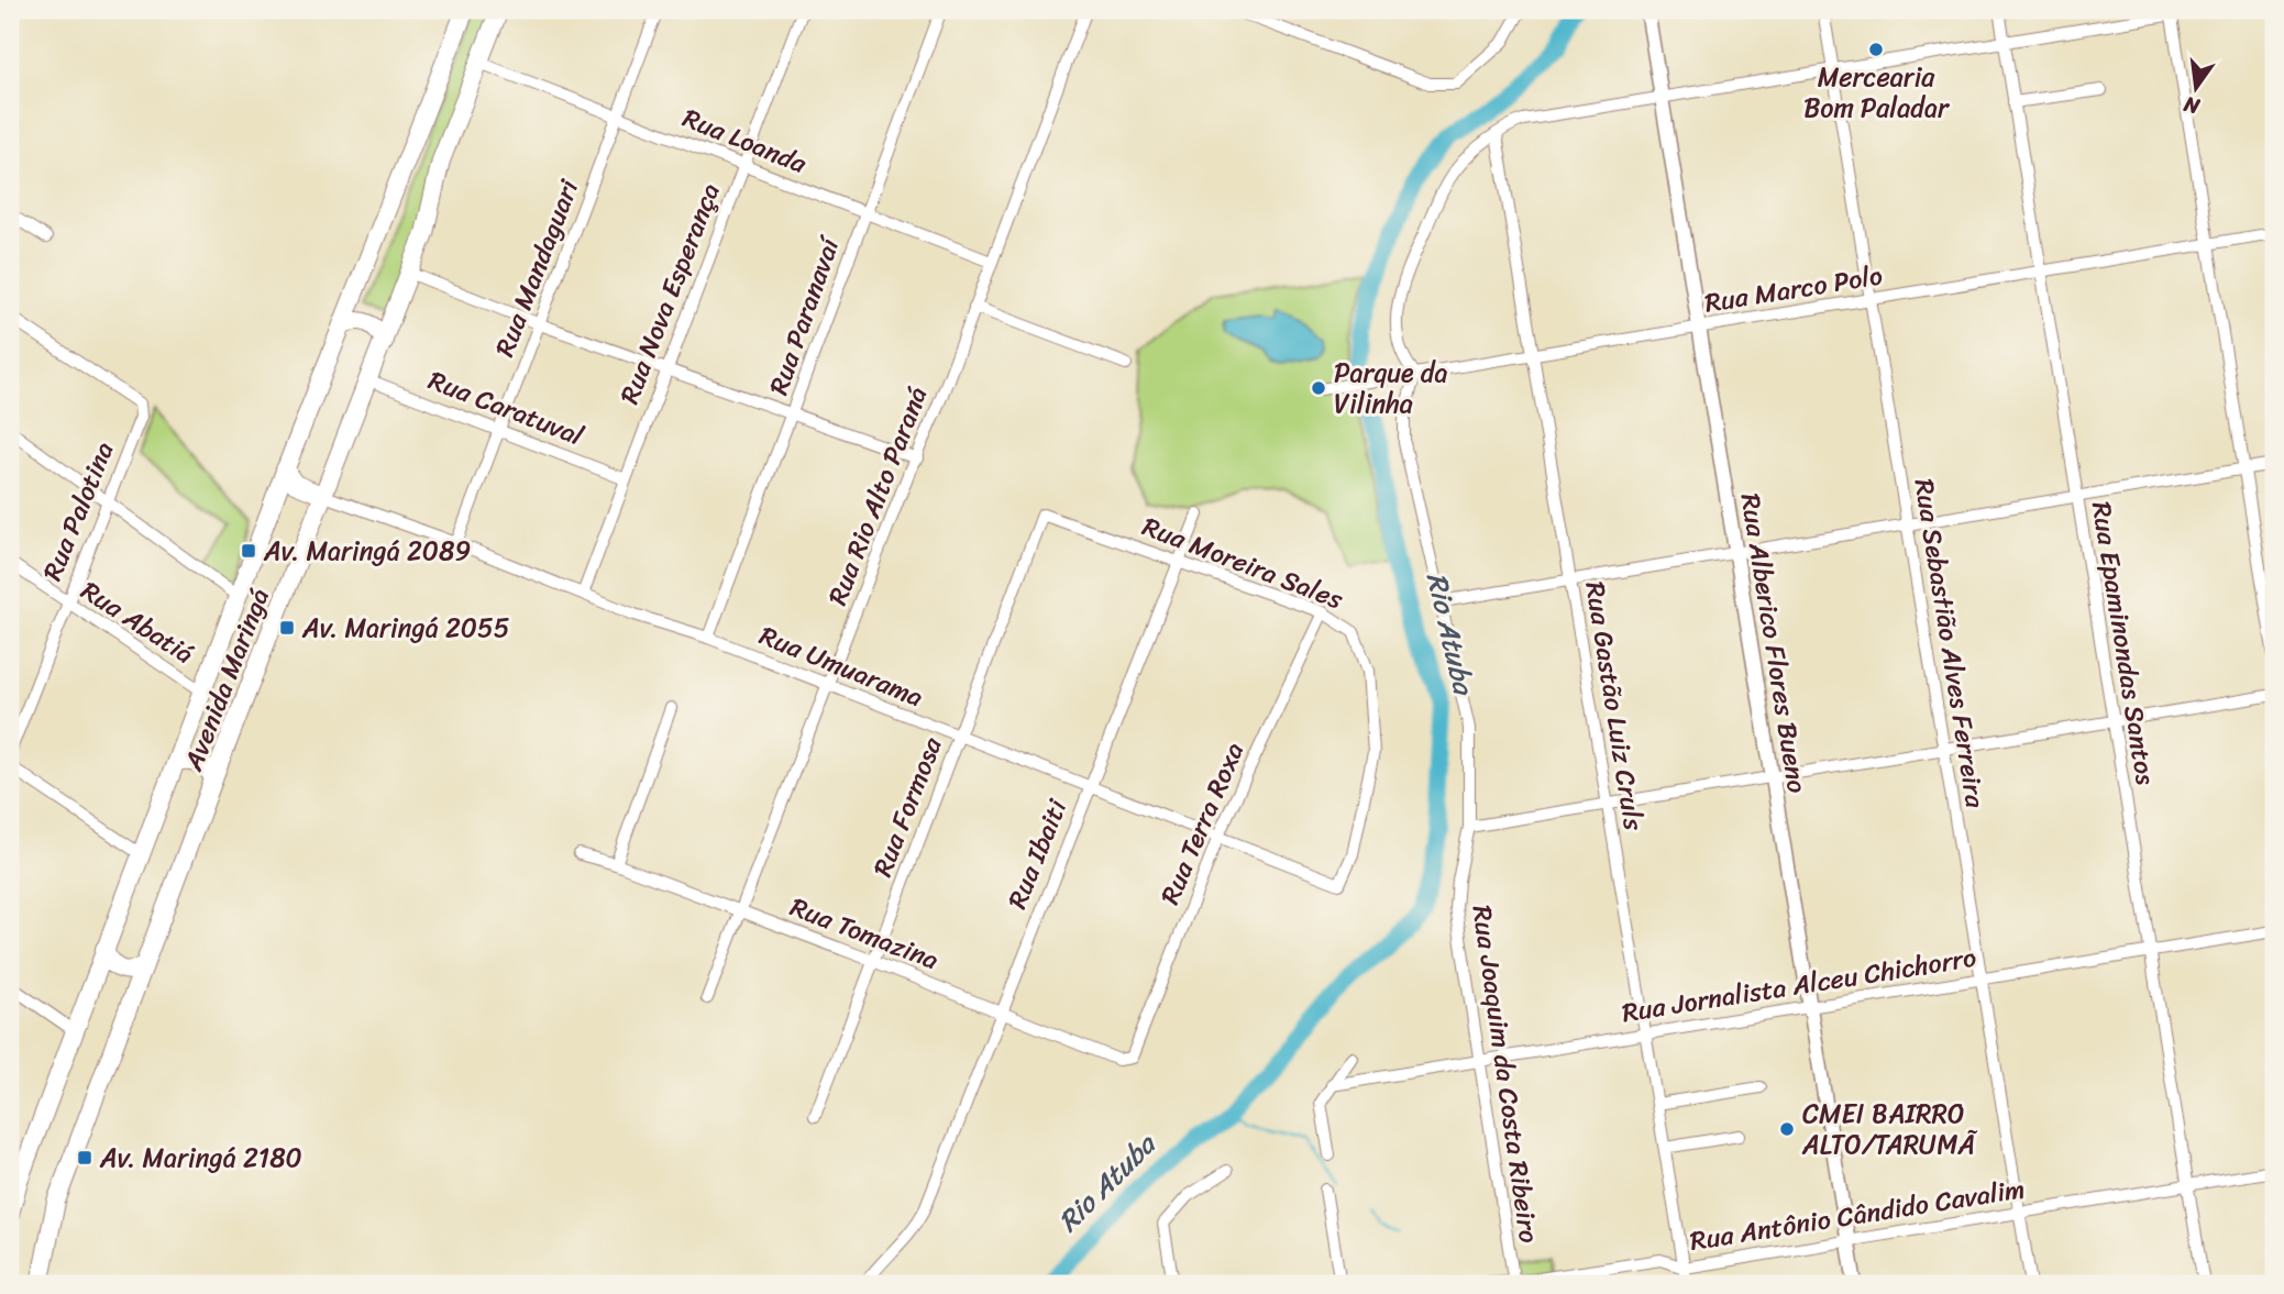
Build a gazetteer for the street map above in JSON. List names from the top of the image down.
{
  "streets": {
    "main road": ["Avenida Maringá"],
    "street": [
      "Rua Loanda",
      "Rua Mandaguari",
      "Rua Marco Polo",
      "Rua Nova Esperança",
      "Rua Paranavaí",
      "Rua Caratuval",
      "Rua Rio Alto Paraná",
      "Rua Palotina",
      "Rua Moreira Sales",
      "Rua Abatiá",
      "Rua Alberico Flores Bueno",
      "Rua Sebastião Alves Ferreira",
      "Rua Epaminondas Santos",
      "Rua Umuarama",
      "Rua Gastão Luiz Cruls",
      "Rua Formosa",
      "Rua Terra Roxa",
      "Rua Ibaiti",
      "Rua Tomazina",
      "Rua Jornalista Alceu Chichorro",
      "Rua Joaquim da Costa Ribeiro",
      "Rua Antônio Cândido Cavalim"
    ]
  },
  "crossings": [
    ["Rua Loanda", "Rua Mandaguari"],
    ["Rua Loanda", "Rua Nova Esperança"],
    ["Rua Loanda", "Rua Paranavaí"],
    ["Rua Loanda", "Rua Rio Alto Paraná"],
    ["Rua Loanda", "Avenida Maringá"],
    ["Rua Mandaguari", "Rua Caratuval"],
    ["Rua Mandaguari", "Rua Umuarama"],
    ["Rua Marco Polo", "Rua Alberico Flores Bueno"],
    ["Rua Marco Polo", "Rua Sebastião Alves Ferreira"],
    ["Rua Marco Polo", "Rua Epaminondas Santos"],
    ["Rua Marco Polo", "Rua Gastão Luiz Cruls"],
    ["Rua Marco Polo", "Rua Joaquim da Costa Ribeiro"],
    ["Rua Nova Esperança", "Rua Caratuval"],
    ["Rua Nova Esperança", "Rua Umuarama"],
    ["Rua Paranavaí", "Rua Umuarama"],
    ["Rua Caratuval", "Avenida Maringá"],
    ["Rua Rio Alto Paraná", "Rua Umuarama"],
    ["Rua Rio Alto Paraná", "Rua Tomazina"],
    ["Rua Palotina", "Rua Abatiá"],
    ["Rua Moreira Sales", "Rua Umuarama"],
    ["Rua Moreira Sales", "Rua Formosa"],
    ["Rua Moreira Sales", "Rua Terra Roxa"],
    ["Rua Moreira Sales", "Rua Ibaiti"],
    ["Rua Abatiá", "Avenida Maringá"],
    ["Rua Alberico Flores Bueno", "Rua Jornalista Alceu Chichorro"],
    ["Rua Alberico Flores Bueno", "Rua Antônio Cândido Cavalim"],
    ["Rua Sebastião Alves Ferreira", "Rua Jornalista Alceu Chichorro"],
    ["Rua Sebastião Alves Ferreira", "Rua Antônio Cândido Cavalim"],
    ["Rua Epaminondas Santos", "Rua Jornalista Alceu Chichorro"],
    ["Rua Epaminondas Santos", "Rua Antônio Cândido Cavalim"],
    ["Rua Umuarama", "Avenida Maringá"],
    ["Rua Umuarama", "Rua Formosa"],
    ["Rua Umuarama", "Rua Terra Roxa"],
    ["Rua Umuarama", "Rua Ibaiti"],
    ["Rua Gastão Luiz Cruls", "Rua Jornalista Alceu Chichorro"],
    ["Rua Gastão Luiz Cruls", "Rua Antônio Cândido Cavalim"],
    ["Rua Formosa", "Rua Tomazina"],
    ["Rua Terra Roxa", "Rua Tomazina"],
    ["Rua Ibaiti", "Rua Tomazina"],
    ["Rua Jornalista Alceu Chichorro", "Rua Joaquim da Costa Ribeiro"],
    ["Rua Joaquim da Costa Ribeiro", "Rua Antônio Cândido Cavalim"]
  ],
  "water": ["Rio Atuba"],
  "places": {
    "other": ["Mercearia Bom Paladar", "Parque da Vilinha", "CMEI BAIRRO ALTO/TARUMÃ"],
    "transit": ["Av. Maringá 2089", "Av. Maringá 2055", "Av. Maringá 2180"]
  },
  "north": "bottom"
}
